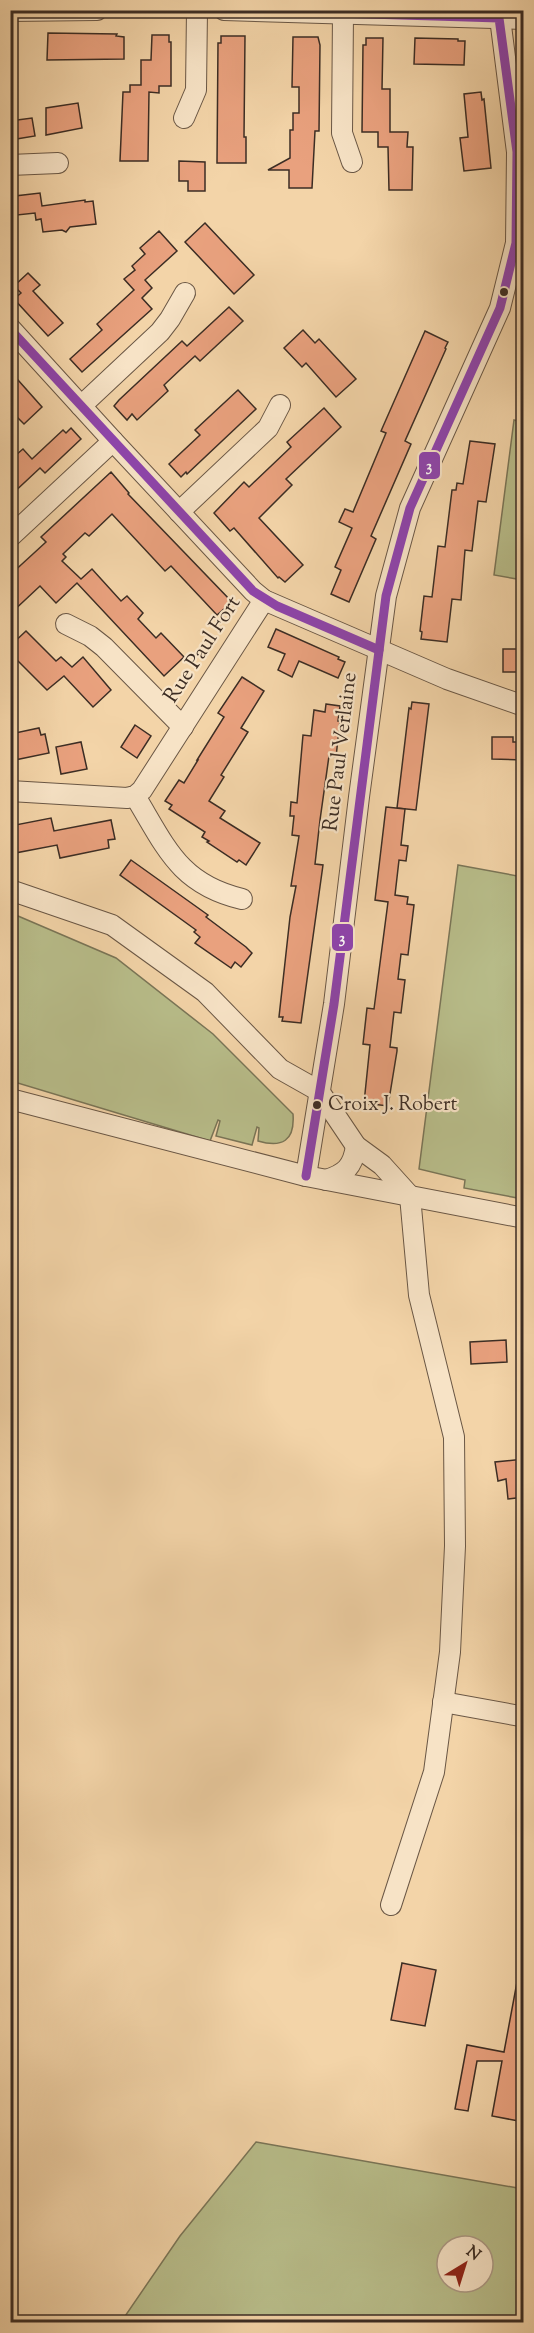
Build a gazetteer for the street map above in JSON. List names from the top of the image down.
{
  "streets": {
    "street": ["Rue Paul Fort", "Rue Paul Verlaine"]
  },
  "places": ["Croix J. Robert"],
  "lines": ["transit line 3"],
  "north": "top right"
}
